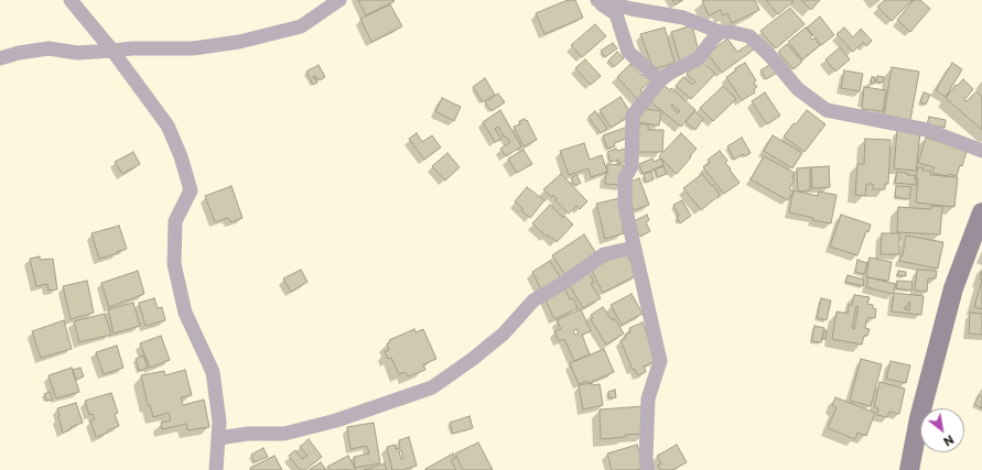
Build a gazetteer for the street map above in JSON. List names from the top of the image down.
{
  "north": "bottom right"
}
